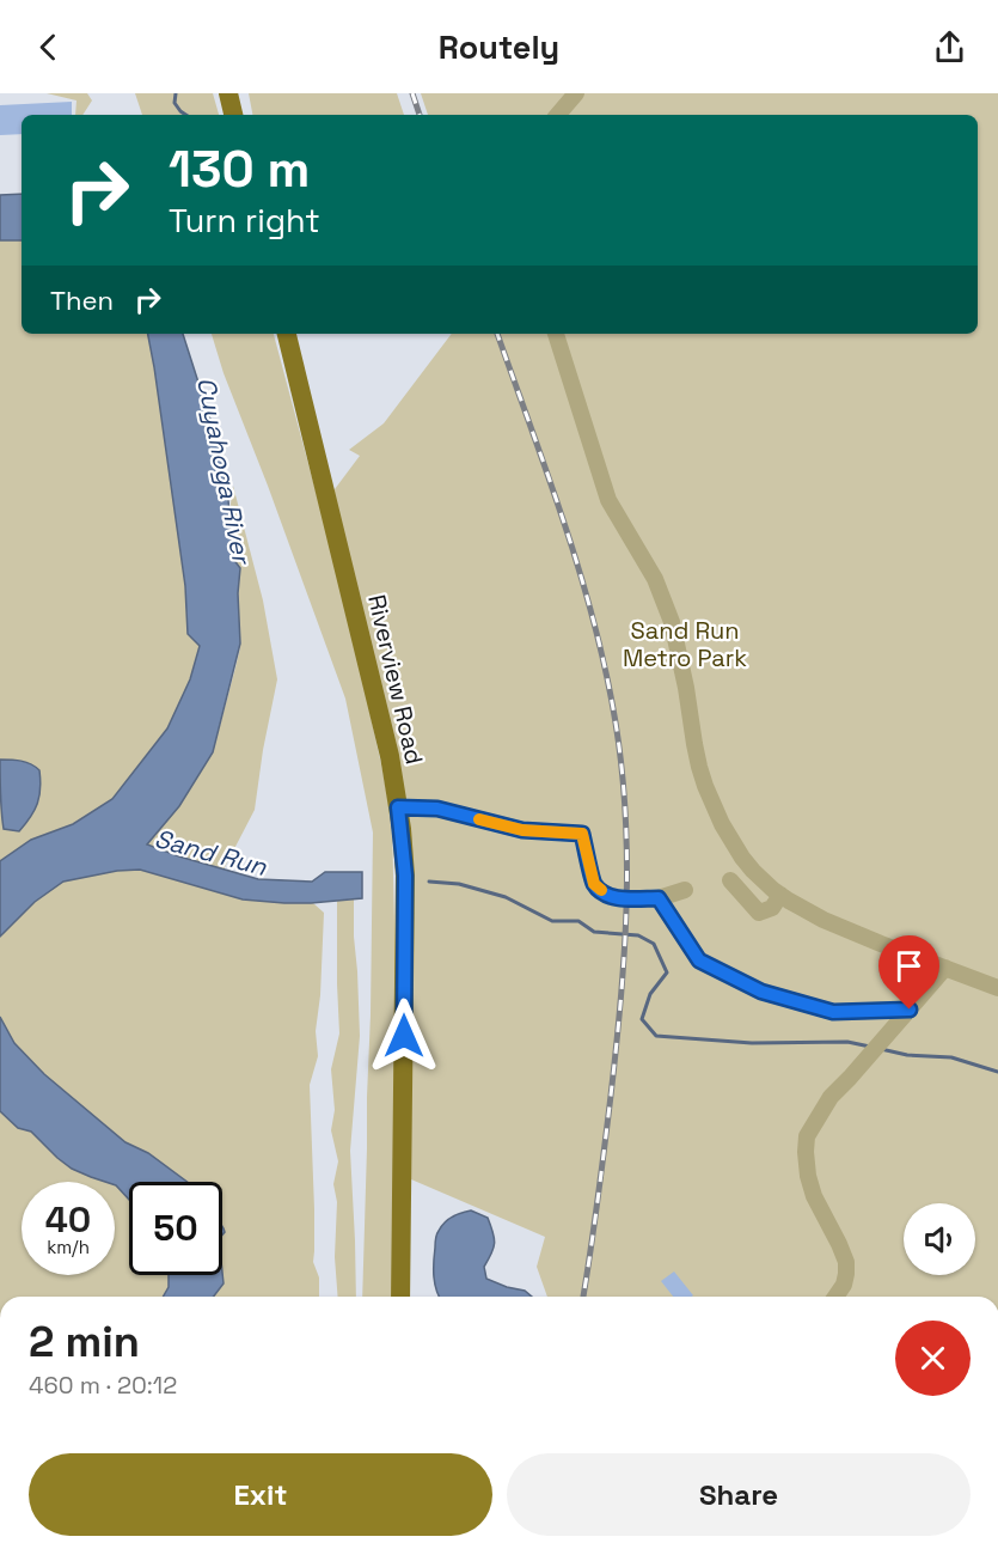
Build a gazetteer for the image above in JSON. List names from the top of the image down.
{
  "streets": {
    "main road": ["Riverview Road"]
  },
  "water": ["Cuyahoga River", "Sand Run"],
  "parks": ["Sand Run Metro Park"],
  "page": {
    "header": "Routely",
    "turn": ["130 m", "Turn right"],
    "then": "Then",
    "speed": "40 km/h",
    "limit": "50",
    "heading": ["2 min", "460 m · 20:12"],
    "buttons": ["Exit", "Share"]
  }
}
